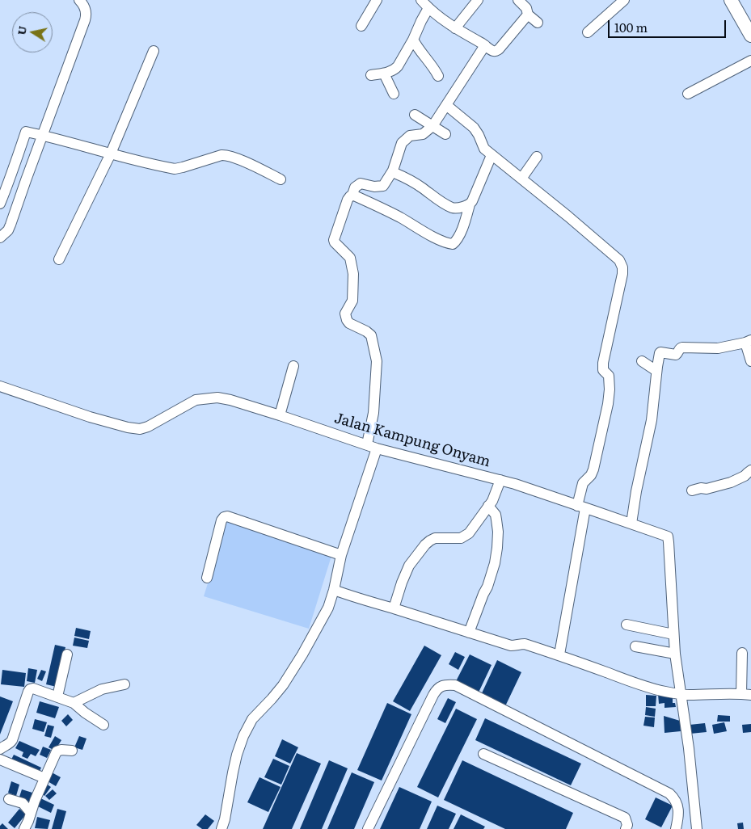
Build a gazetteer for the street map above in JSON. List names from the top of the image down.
{
  "streets": {
    "street": ["Jalan Kampung Onyam"]
  },
  "scale_bar": "100 m",
  "north": "left"
}
